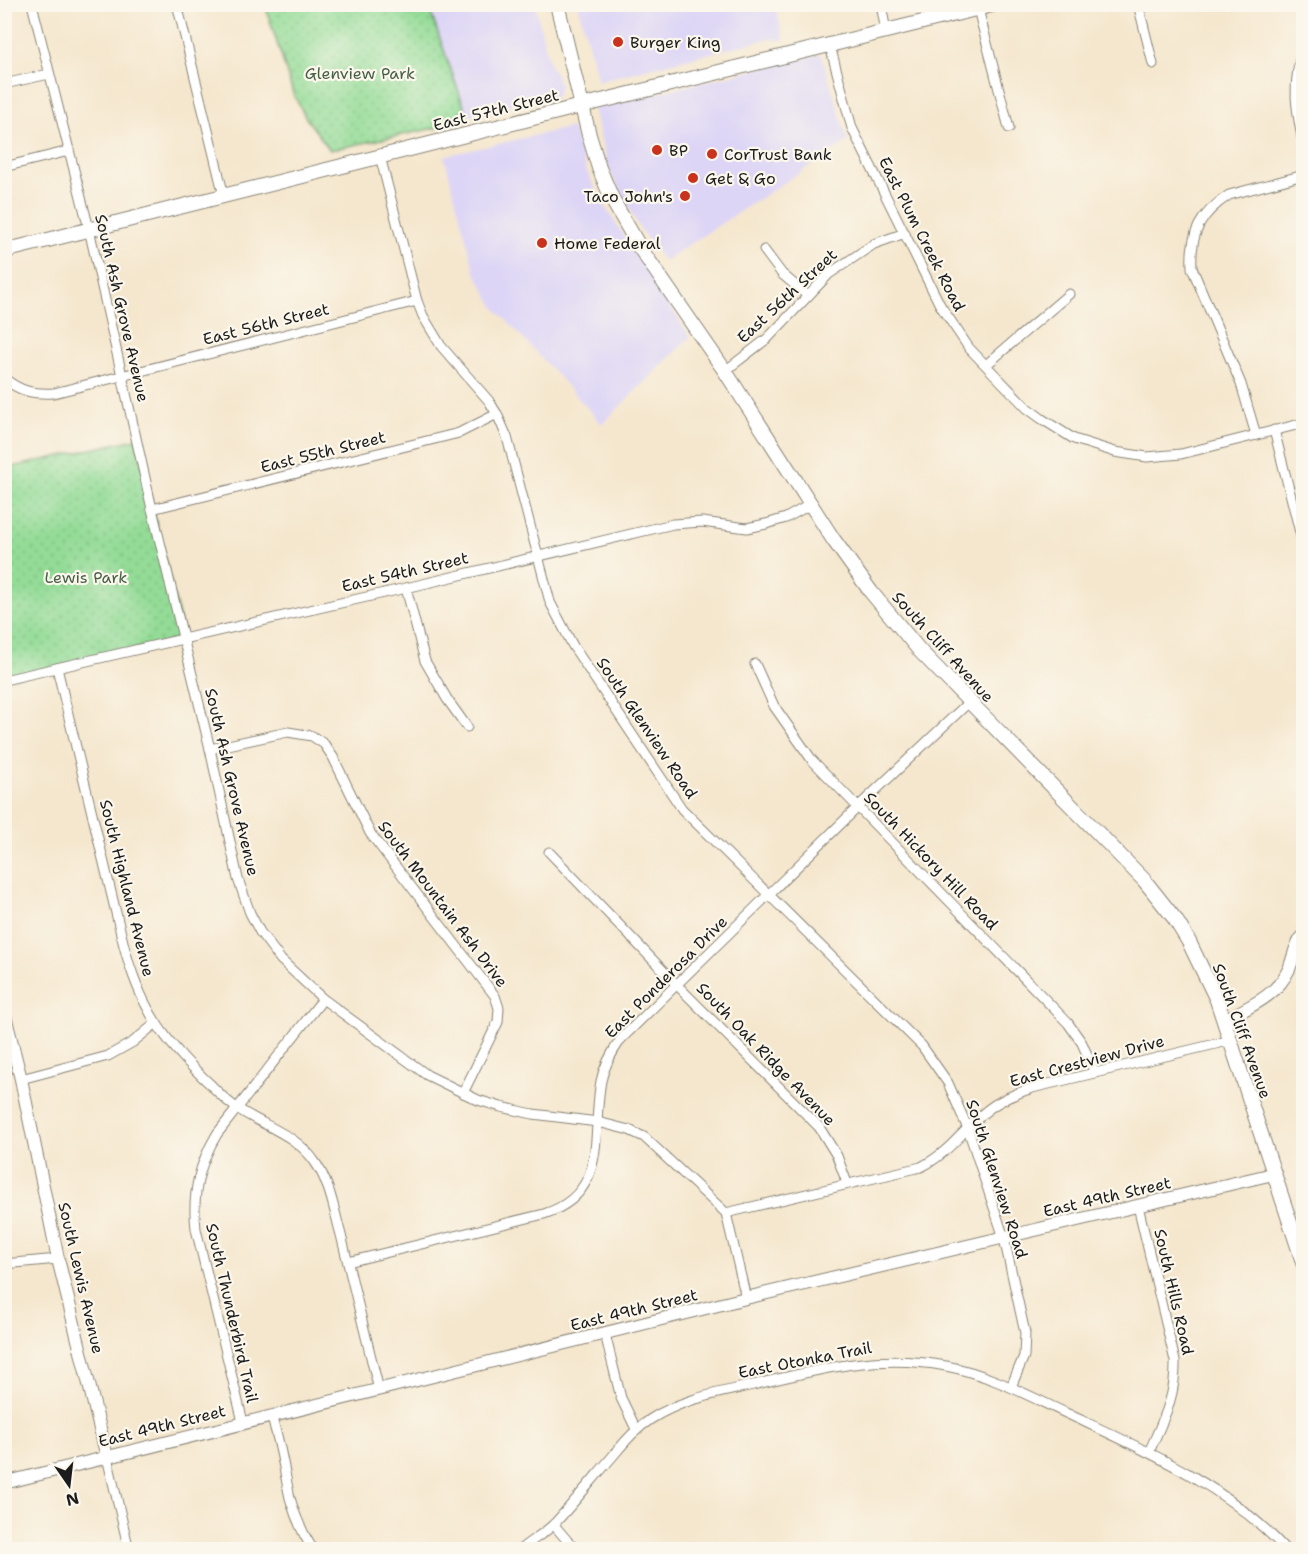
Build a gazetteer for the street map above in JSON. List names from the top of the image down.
{
  "streets": {
    "main road": ["East 57th Street", "South Cliff Avenue"],
    "street": [
      "East Plum Creek Road",
      "East 56th Street",
      "South Ash Grove Avenue",
      "East 55th Street",
      "East 54th Street",
      "South Glenview Road",
      "South Hickory Hill Road",
      "South Highland Avenue",
      "South Mountain Ash Drive",
      "East Ponderosa Drive",
      "South Oak Ridge Avenue",
      "East Crestview Drive",
      "East 49th Street",
      "South Lewis Avenue",
      "South Hills Road",
      "South Thunderbird Trail",
      "East Otonka Trail"
    ]
  },
  "crossings": [
    ["East 57th Street", "East Plum Creek Road"],
    ["East 57th Street", "South Ash Grove Avenue"],
    ["East 57th Street", "South Cliff Avenue"],
    ["East 57th Street", "South Glenview Road"],
    ["East Plum Creek Road", "East 56th Street"],
    ["East 56th Street", "South Ash Grove Avenue"],
    ["East 56th Street", "South Cliff Avenue"],
    ["East 56th Street", "South Glenview Road"],
    ["South Ash Grove Avenue", "East 55th Street"],
    ["South Ash Grove Avenue", "East 54th Street"],
    ["South Ash Grove Avenue", "South Mountain Ash Drive"],
    ["South Ash Grove Avenue", "East Ponderosa Drive"],
    ["South Ash Grove Avenue", "East Crestview Drive"],
    ["South Ash Grove Avenue", "South Thunderbird Trail"],
    ["East 55th Street", "South Glenview Road"],
    ["East 54th Street", "South Cliff Avenue"],
    ["East 54th Street", "South Glenview Road"],
    ["East 54th Street", "South Highland Avenue"],
    ["South Cliff Avenue", "East Ponderosa Drive"],
    ["South Cliff Avenue", "East Crestview Drive"],
    ["South Cliff Avenue", "East 49th Street"],
    ["South Glenview Road", "East Ponderosa Drive"],
    ["South Glenview Road", "East Crestview Drive"],
    ["South Glenview Road", "East 49th Street"],
    ["South Glenview Road", "East Otonka Trail"],
    ["South Hickory Hill Road", "East Ponderosa Drive"],
    ["South Hickory Hill Road", "East Crestview Drive"],
    ["South Highland Avenue", "East Ponderosa Drive"],
    ["South Highland Avenue", "East 49th Street"],
    ["South Highland Avenue", "South Thunderbird Trail"],
    ["East Ponderosa Drive", "South Oak Ridge Avenue"],
    ["South Oak Ridge Avenue", "East Crestview Drive"],
    ["East 49th Street", "South Lewis Avenue"],
    ["East 49th Street", "South Hills Road"],
    ["East 49th Street", "South Thunderbird Trail"],
    ["South Hills Road", "East Otonka Trail"]
  ],
  "parks": ["Glenview Park", "Lewis Park"],
  "places": [
    "Burger King",
    "BP",
    "CorTrust Bank",
    "Get & Go",
    "Taco John's",
    "Home Federal"
  ],
  "north": "bottom"
}
